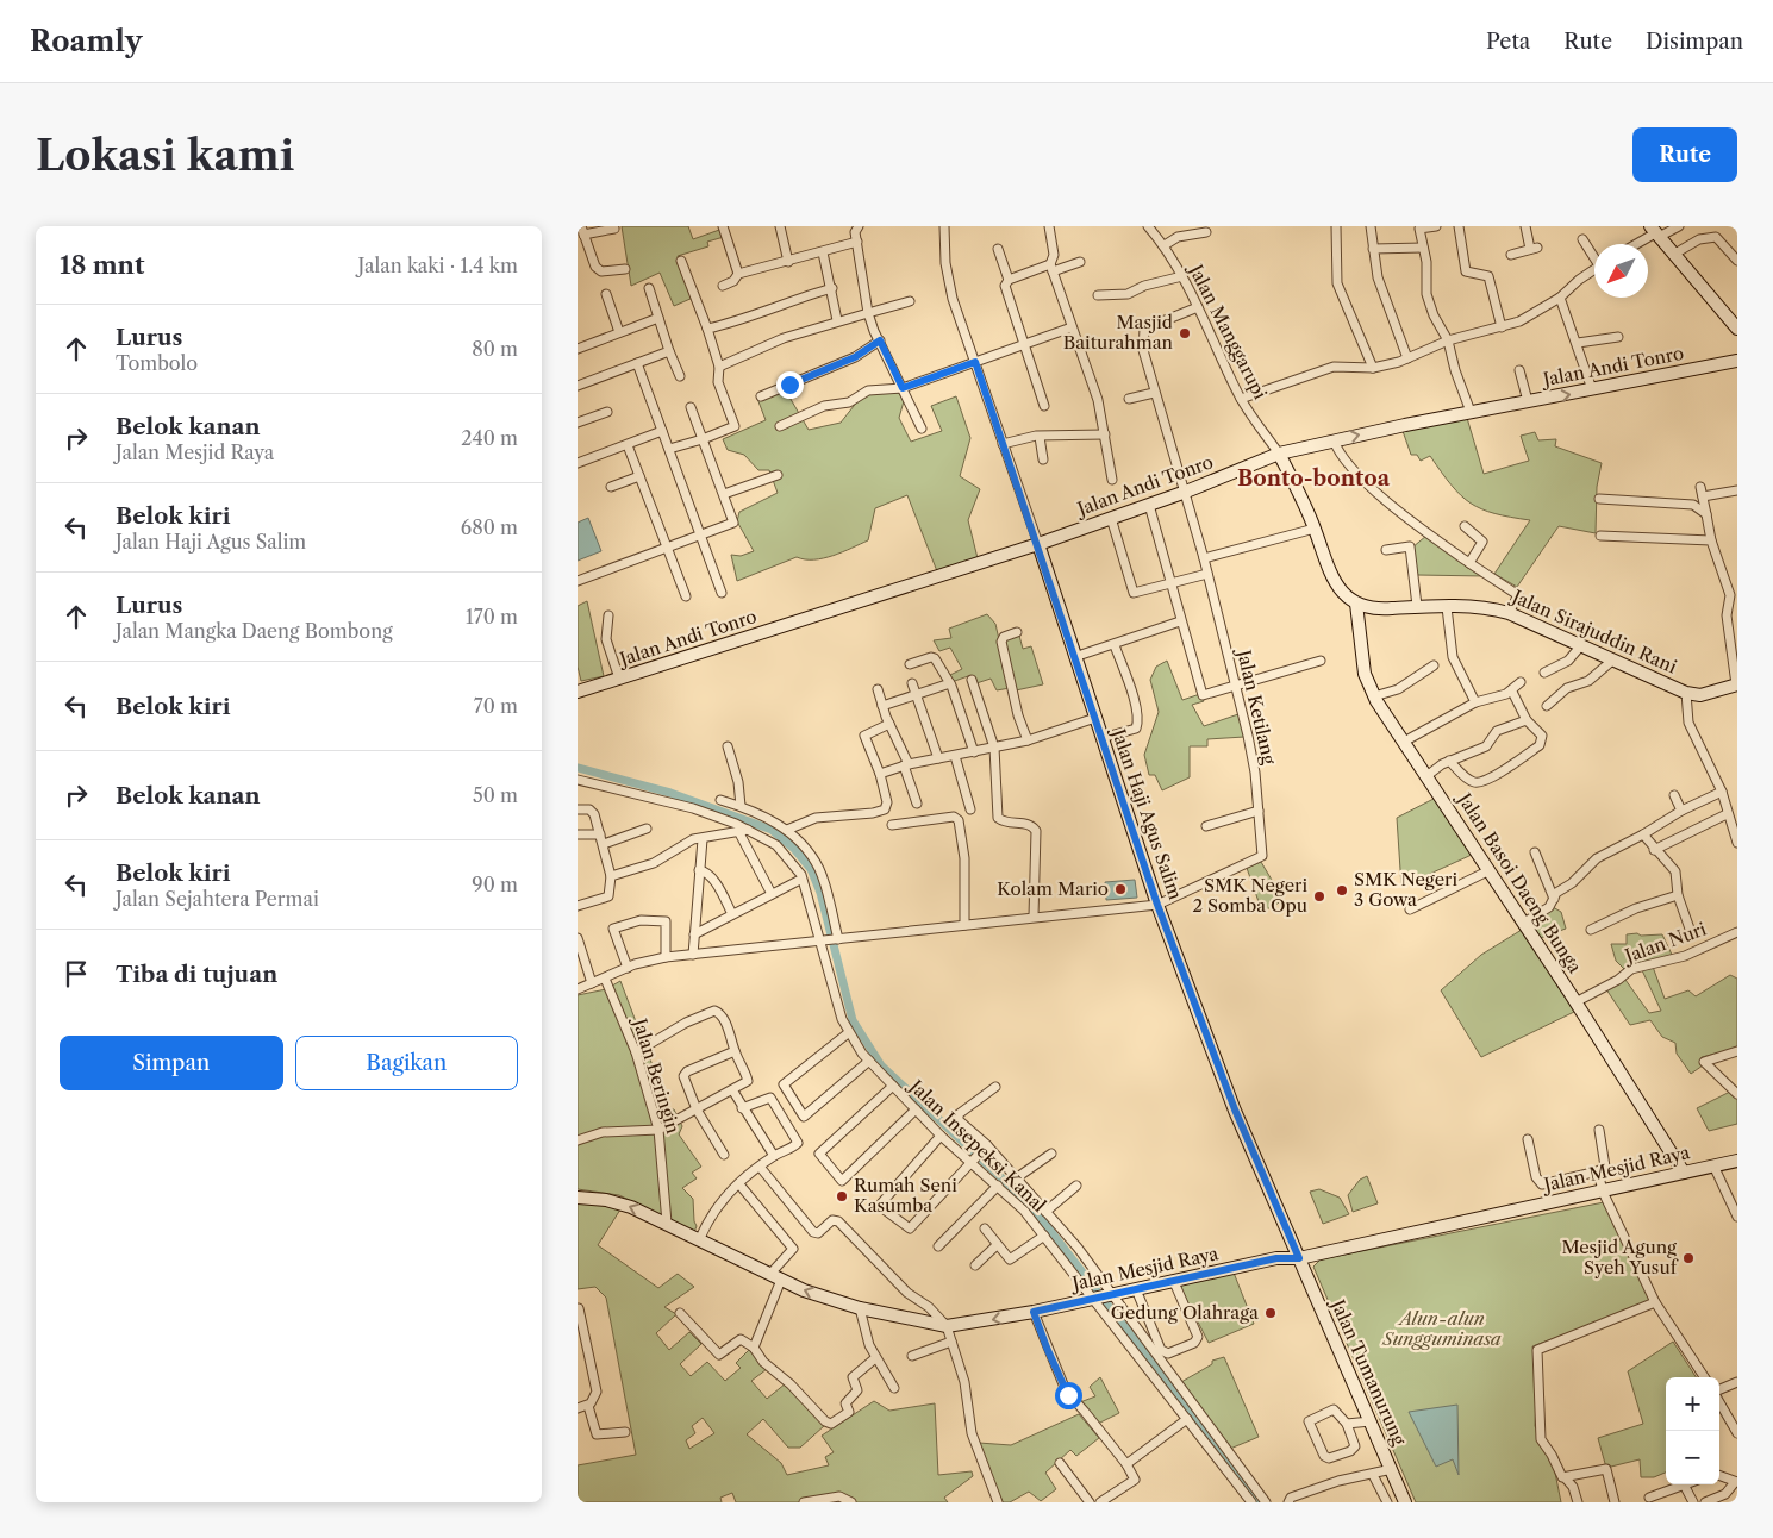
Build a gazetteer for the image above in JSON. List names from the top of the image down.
{
  "streets": {
    "street": [
      "Jalan Manggarupi",
      "Jalan Andi Tonro",
      "Jalan Sirajuddin Rani",
      "Jalan Ketilang",
      "Jalan Haji Agus Salim",
      "Jalan Basoi Daeng Bunga",
      "Jalan Nuri",
      "Jalan Beringin",
      "Jalan Insepeksi Kanal",
      "Jalan Mesjid Raya",
      "Jalan Tumanurung"
    ]
  },
  "crossings": [
    ["Jalan Manggarupi", "Jalan Andi Tonro"],
    ["Jalan Manggarupi", "Jalan Ketilang"],
    ["Jalan Andi Tonro", "Jalan Ketilang"],
    ["Jalan Andi Tonro", "Jalan Haji Agus Salim"],
    ["Jalan Sirajuddin Rani", "Jalan Basoi Daeng Bunga"],
    ["Jalan Ketilang", "Jalan Haji Agus Salim"],
    ["Jalan Haji Agus Salim", "Jalan Mesjid Raya"],
    ["Jalan Haji Agus Salim", "Jalan Tumanurung"],
    ["Jalan Basoi Daeng Bunga", "Jalan Nuri"],
    ["Jalan Basoi Daeng Bunga", "Jalan Mesjid Raya"],
    ["Jalan Beringin", "Jalan Mesjid Raya"],
    ["Jalan Insepeksi Kanal", "Jalan Mesjid Raya"],
    ["Jalan Mesjid Raya", "Jalan Tumanurung"]
  ],
  "districts": ["Bonto-bontoa"],
  "parks": ["Alun-alun Sungguminasa"],
  "places": [
    "Masjid Baiturahman",
    "Kolam Mario",
    "SMK Negeri 3 Gowa",
    "SMK Negeri 2 Somba Opu",
    "Rumah Seni Kasumba",
    "Mesjid Agung Syeh Yusuf",
    "Gedung Olahraga"
  ],
  "north": "bottom left",
  "page": {
    "header": "Roamly",
    "nav": ["Peta", "Rute", "Disimpan"],
    "buttons": [
      "Rute",
      ["Simpan", "Bagikan"]
    ],
    "title": "Lokasi kami",
    "heading": ["18 mnt", "Jalan kaki · 1.4 km"],
    "list": [
      ["Lurus", "Tombolo", "80 m"],
      ["Belok kanan", "Jalan Mesjid Raya", "240 m"],
      ["Belok kiri", "Jalan Haji Agus Salim", "680 m"],
      ["Lurus", "Jalan Mangka Daeng Bombong", "170 m"],
      ["Belok kiri", "70 m"],
      ["Belok kanan", "50 m"],
      ["Belok kiri", "Jalan Sejahtera Permai", "90 m"],
      "Tiba di tujuan"
    ],
    "map_buttons": ["+", "−"]
  }
}
